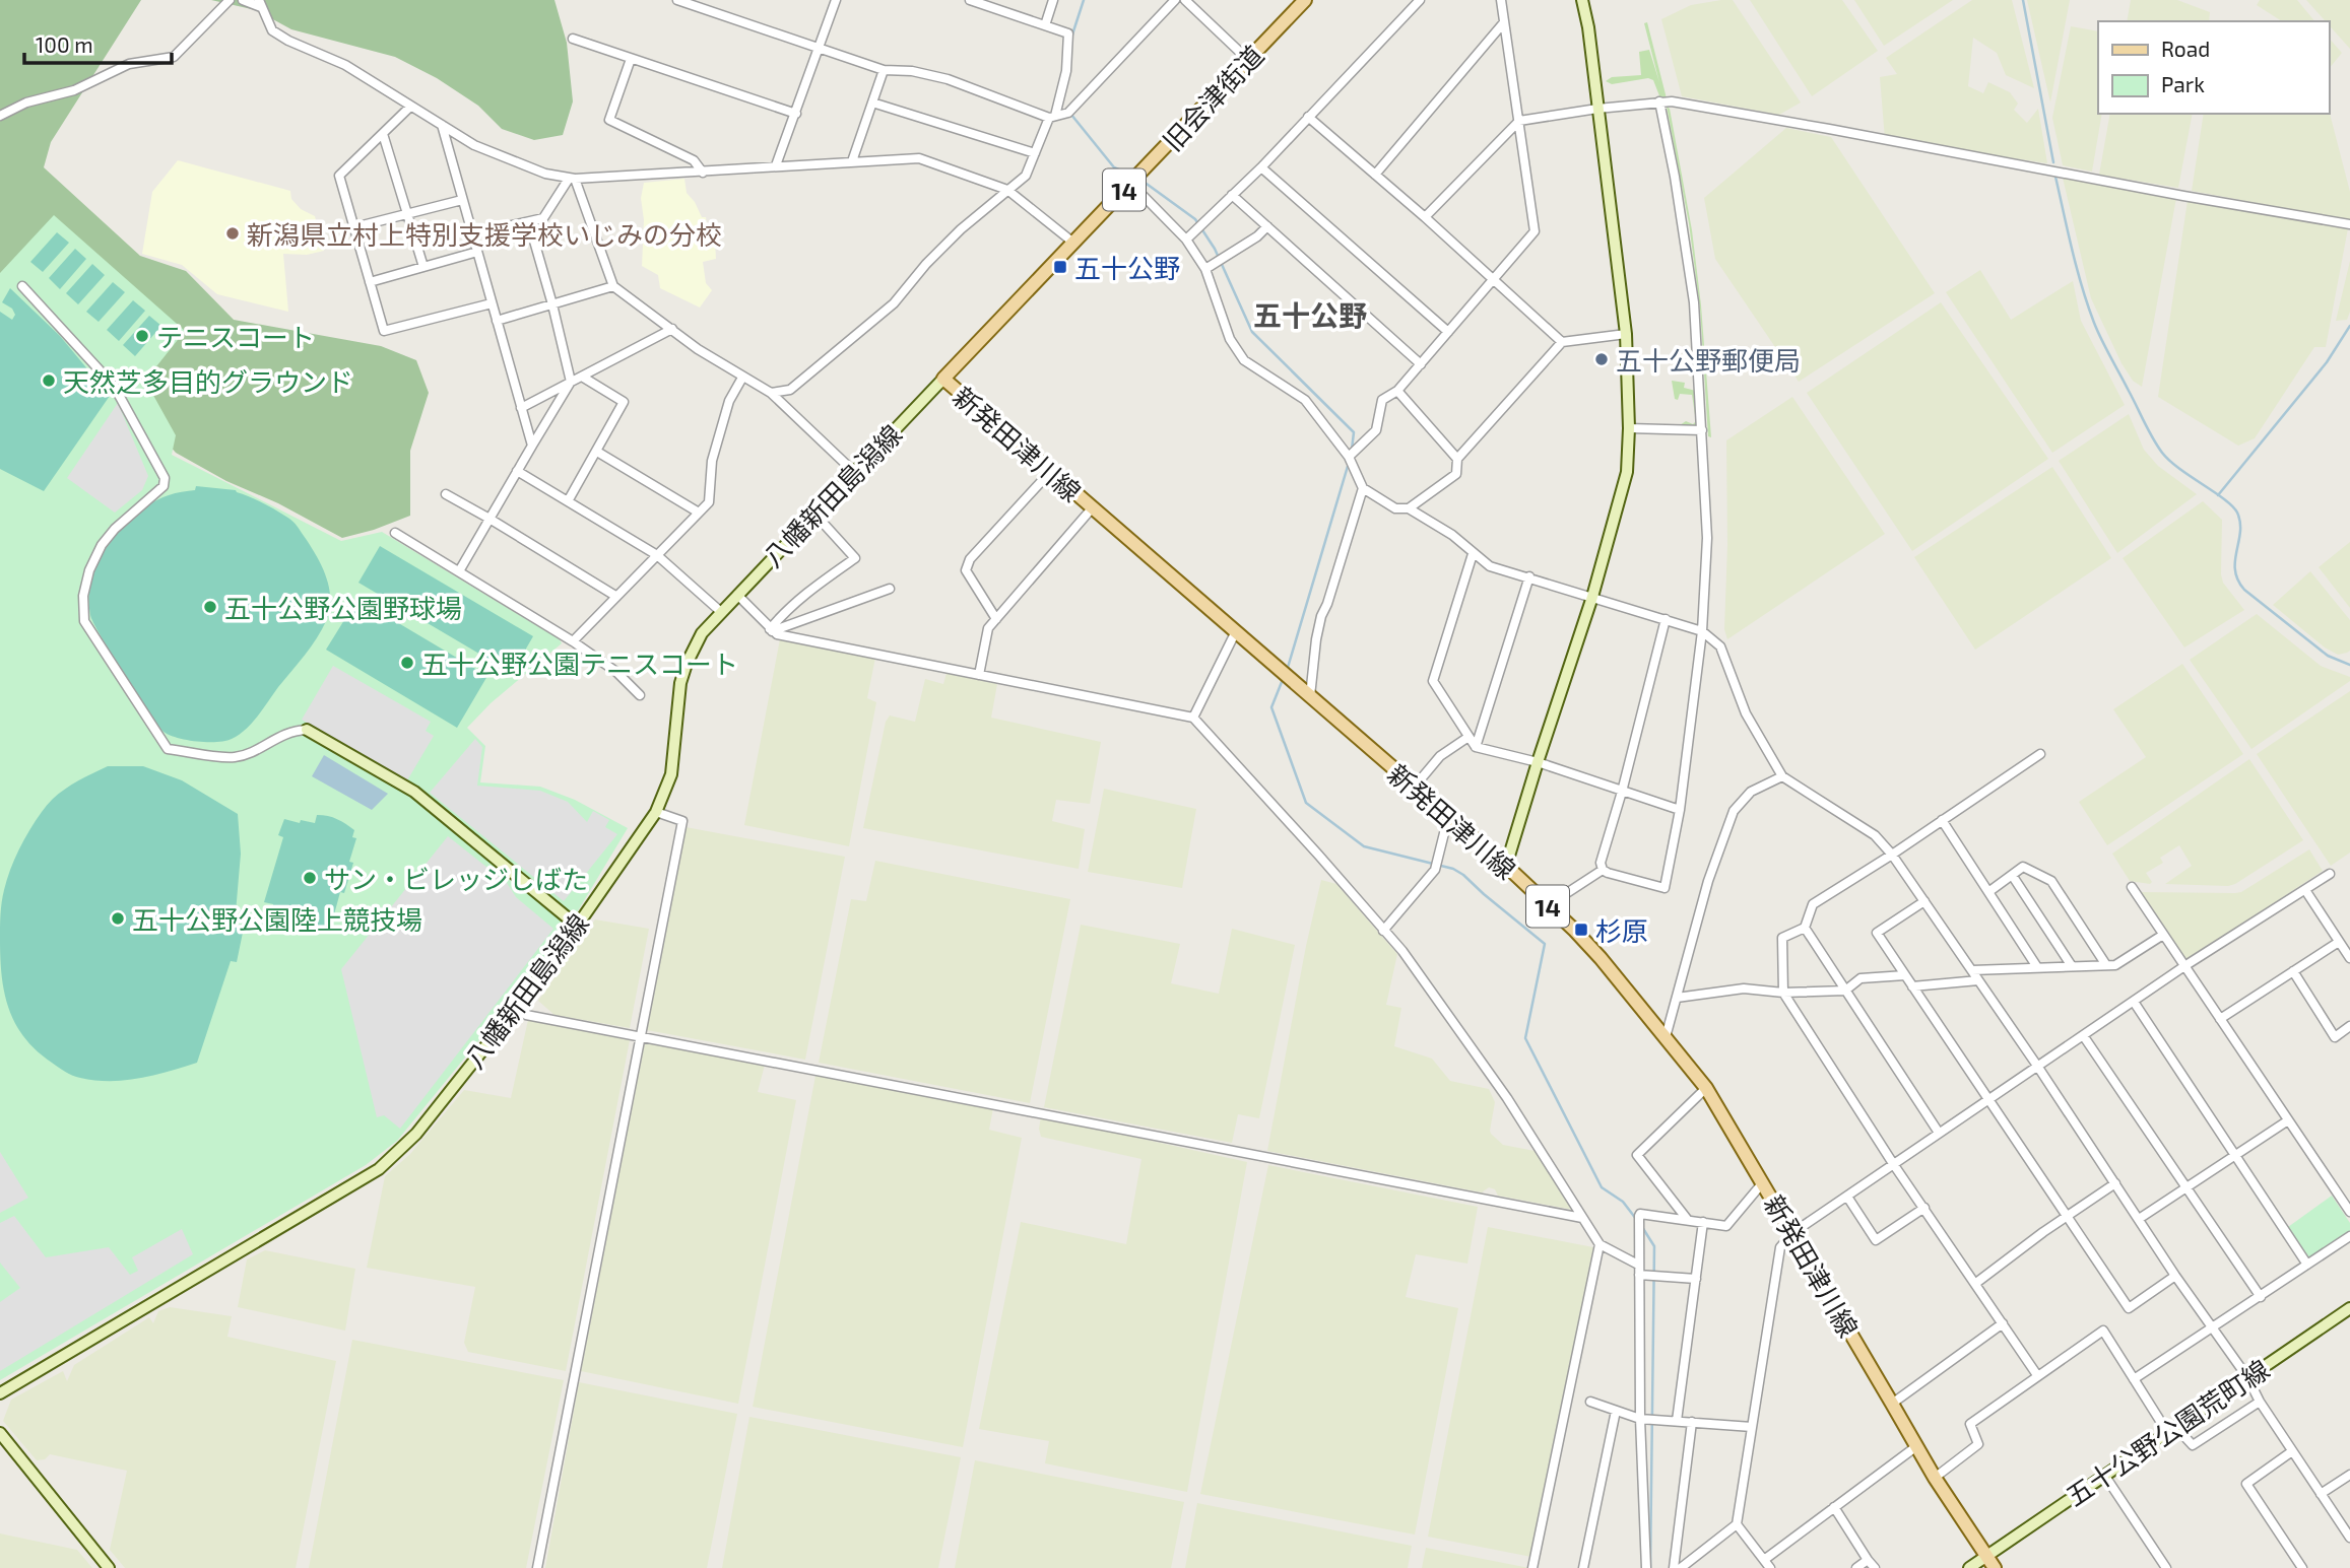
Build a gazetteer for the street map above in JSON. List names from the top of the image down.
{
  "streets": {
    "main road": ["旧会津街道", "14", "新発田津川線"],
    "street": ["八幡新田島潟線", "五十公野公園荒町線"]
  },
  "crossings": [
    ["旧会津街道", "新発田津川線"],
    ["旧会津街道", "八幡新田島潟線"],
    ["新発田津川線", "八幡新田島潟線"],
    ["新発田津川線", "五十公野公園荒町線"]
  ],
  "districts": ["五十公野"],
  "places": {
    "other": [
      "新潟県立村上特別支援学校いじみの分校",
      "テニスコート",
      "五十公野郵便局",
      "天然芝多目的グラウンド",
      "五十公野公園野球場",
      "五十公野公園テニスコート",
      "サン・ビレッジしばた",
      "五十公野公園陸上競技場"
    ],
    "transit": ["五十公野", "杉原"]
  },
  "legend": ["Road", "Park"],
  "scale_bar": "100 m"
}
